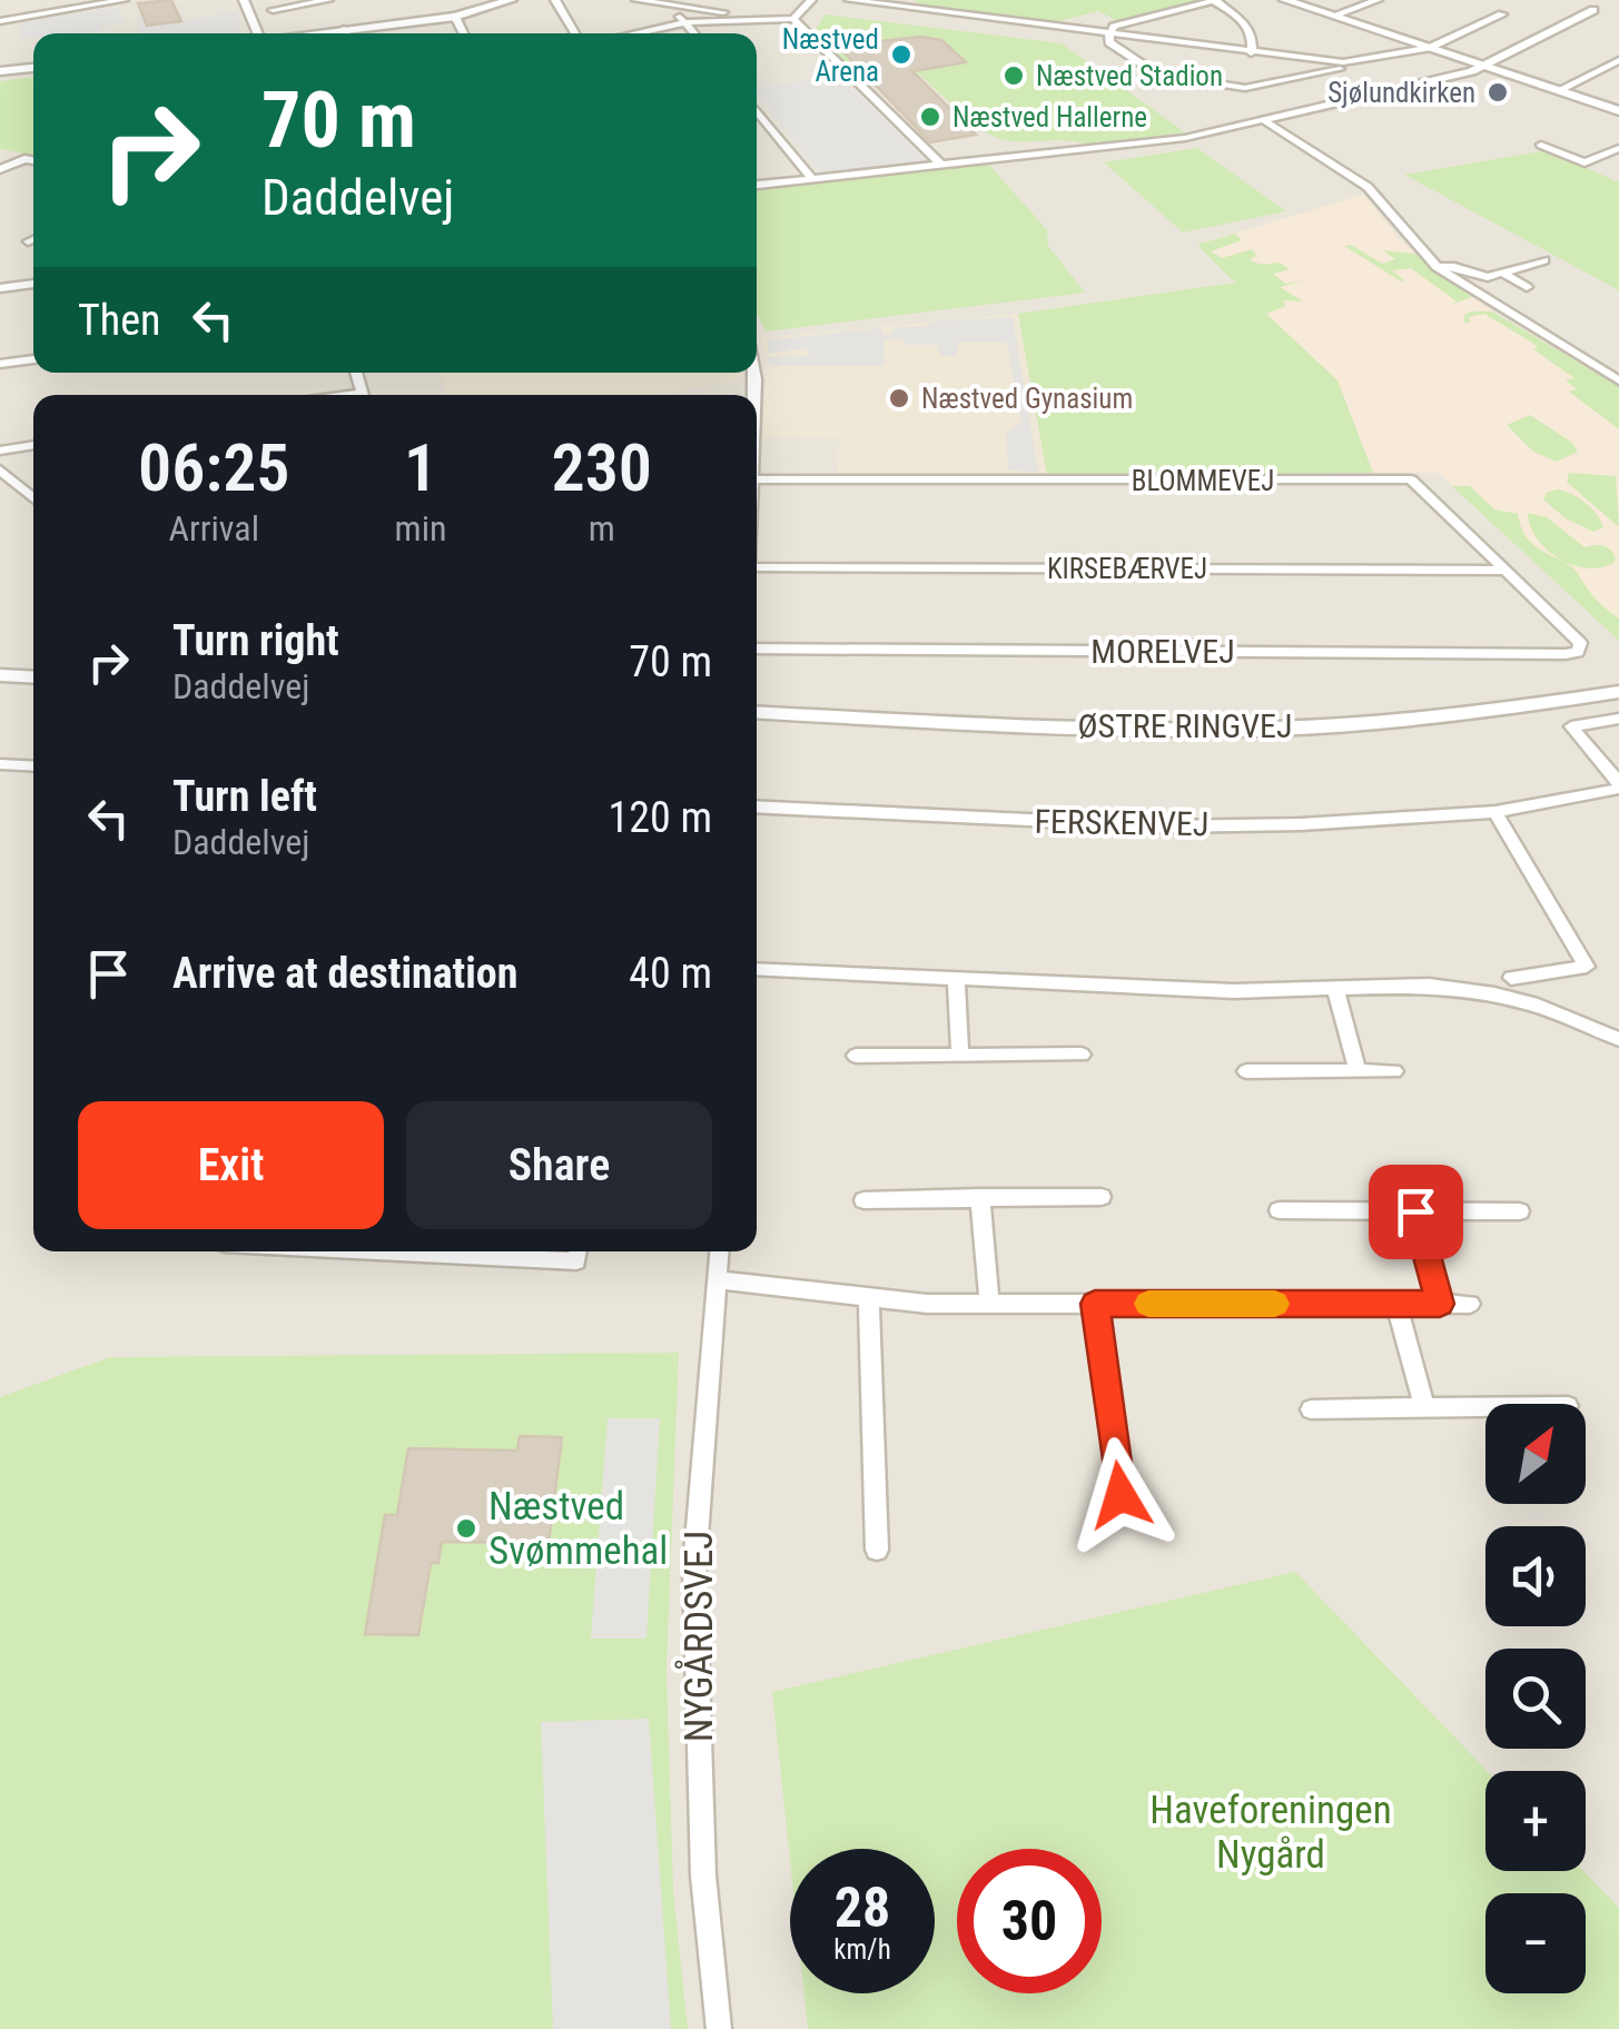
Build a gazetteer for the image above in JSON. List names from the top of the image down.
{
  "streets": {
    "street": [
      "BLOMMEVEJ",
      "KIRSEBÆRVEJ",
      "MORELVEJ",
      "ØSTRE RINGVEJ",
      "FERSKENVEJ",
      "NYGÅRDSVEJ"
    ]
  },
  "crossings": [
    ["BLOMMEVEJ", "KIRSEBÆRVEJ"],
    ["BLOMMEVEJ", "MORELVEJ"]
  ],
  "parks": ["Haveforeningen Nygård"],
  "places": [
    "Næstved Arena",
    "Næstved Stadion",
    "Sjølundkirken",
    "Næstved Hallerne",
    "Næstved Gynasium",
    "Næstved Svømmehal"
  ],
  "north": "top right",
  "page": {
    "turn": ["70 m", "Daddelvej"],
    "then": "Then",
    "eta": [
      "06:25",
      "Arrival",
      "1",
      "min",
      "230",
      "m"
    ],
    "list": [
      {
        "name": "Turn right",
        "note": "Daddelvej",
        "value": "70 m"
      },
      {
        "name": "Turn left",
        "note": "Daddelvej",
        "value": "120 m"
      },
      {
        "name": "Arrive at destination",
        "value": "40 m"
      }
    ],
    "buttons": ["Exit", "Share"],
    "map_buttons": ["+", "−"],
    "speed": "28 km/h",
    "limit": "30"
  }
}
